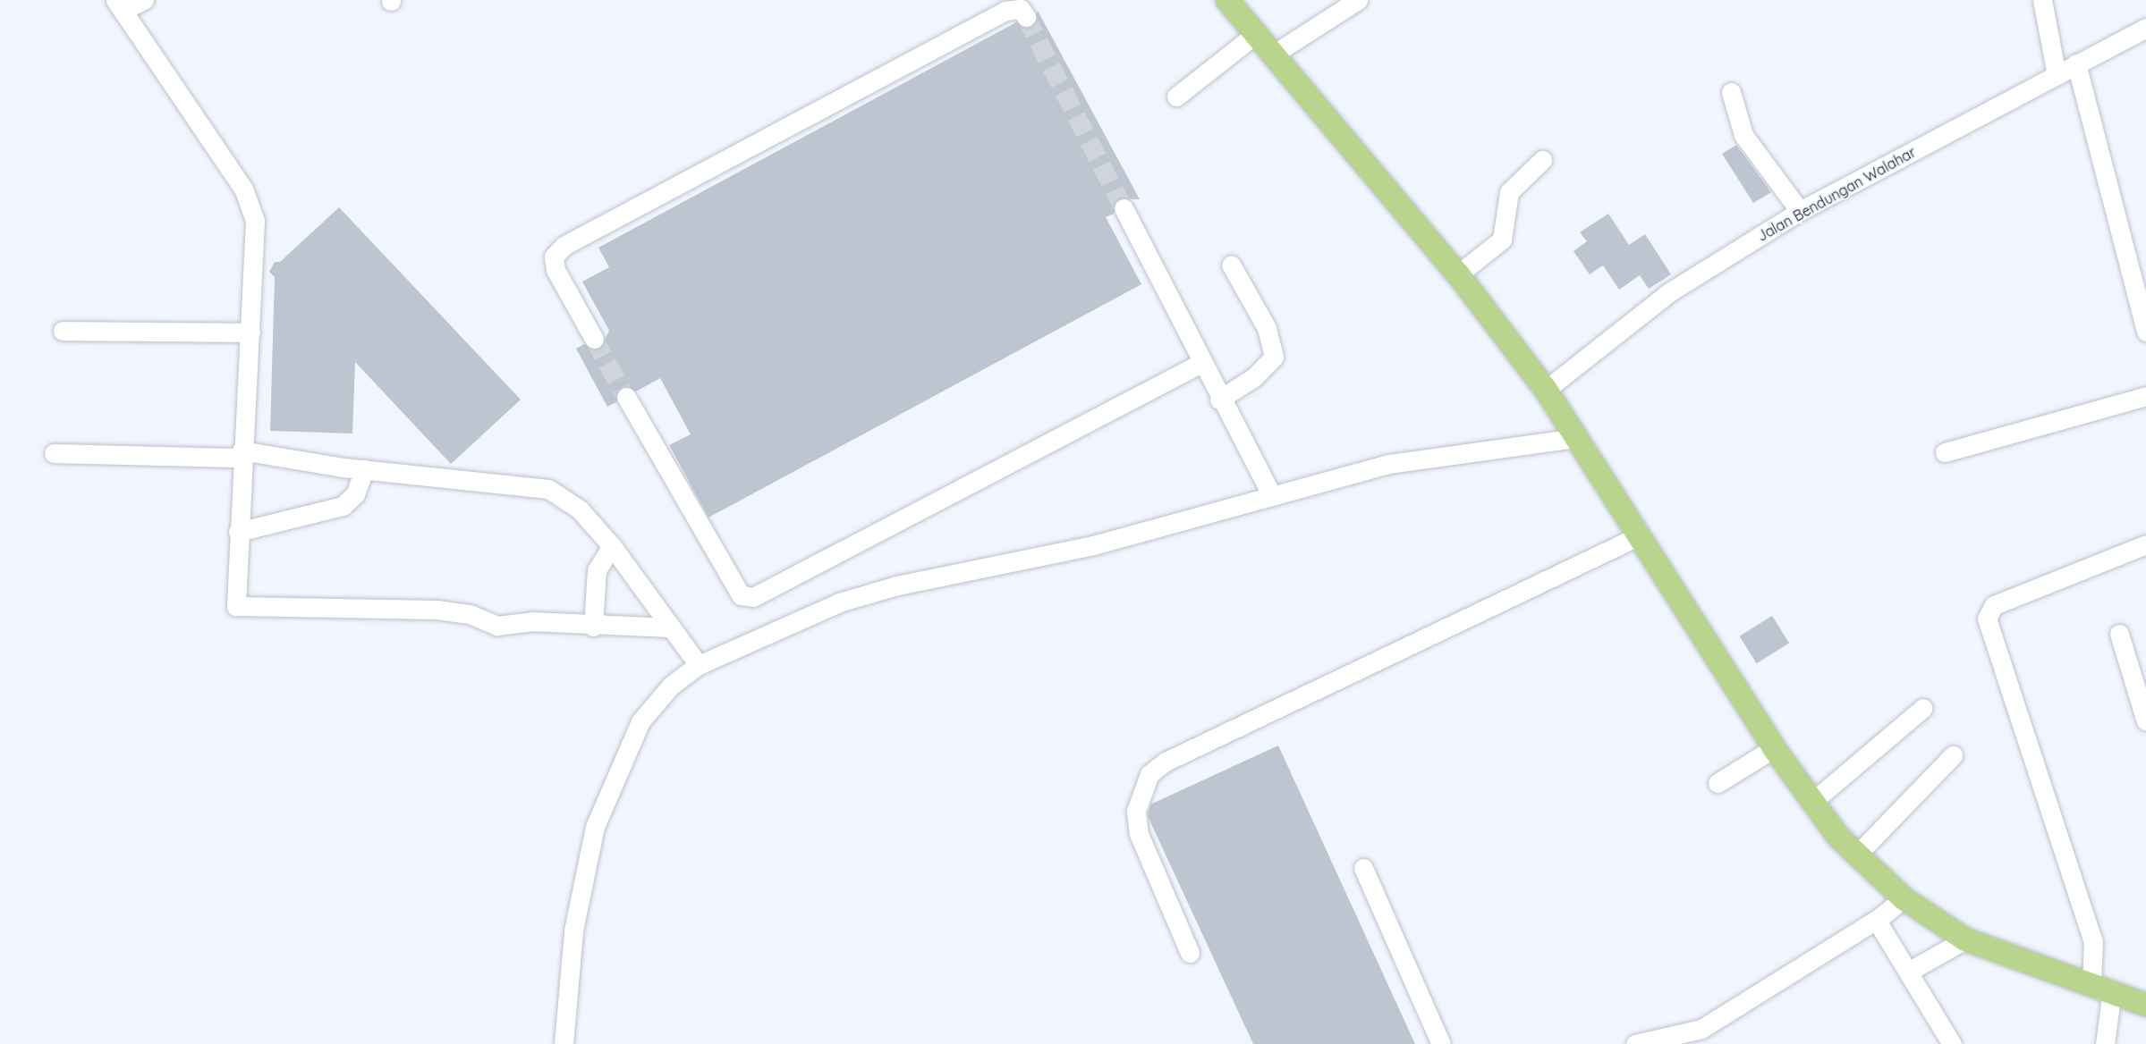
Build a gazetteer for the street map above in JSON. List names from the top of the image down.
{
  "streets": {
    "street": ["Jalan Bendungan Walahar"]
  }
}
